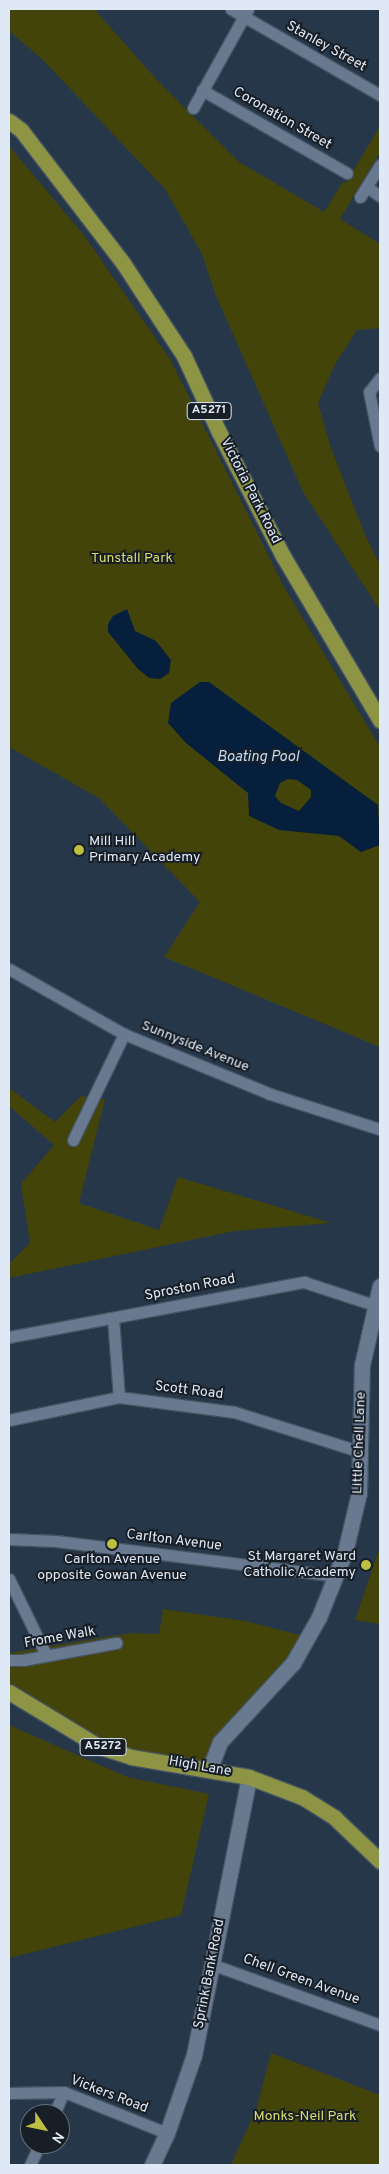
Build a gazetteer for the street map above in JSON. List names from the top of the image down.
{
  "streets": {
    "main road": [
      "A5271",
      "Victoria Park Road",
      "A5272",
      "High Lane"
    ],
    "street": [
      "Stanley Street",
      "Coronation Street",
      "Sunnyside Avenue",
      "Sproston Road",
      "Scott Road",
      "Little Chell Lane",
      "Carlton Avenue",
      "Frome Walk",
      "Sprink Bank Road",
      "Chell Green Avenue",
      "Vickers Road"
    ]
  },
  "crossings": [
    ["Sproston Road", "Little Chell Lane"],
    ["Scott Road", "Little Chell Lane"],
    ["Little Chell Lane", "Carlton Avenue"],
    ["Little Chell Lane", "High Lane"],
    ["High Lane", "Sprink Bank Road"],
    ["Sprink Bank Road", "Chell Green Avenue"],
    ["Sprink Bank Road", "Vickers Road"]
  ],
  "water": ["Boating Pool"],
  "parks": ["Tunstall Park", "Monks-Neil Park"],
  "places": ["Mill Hill Primary Academy", "Carlton Avenue opposite Gowan Avenue", "St Margaret Ward Catholic Academy"],
  "north": "bottom right"
}
